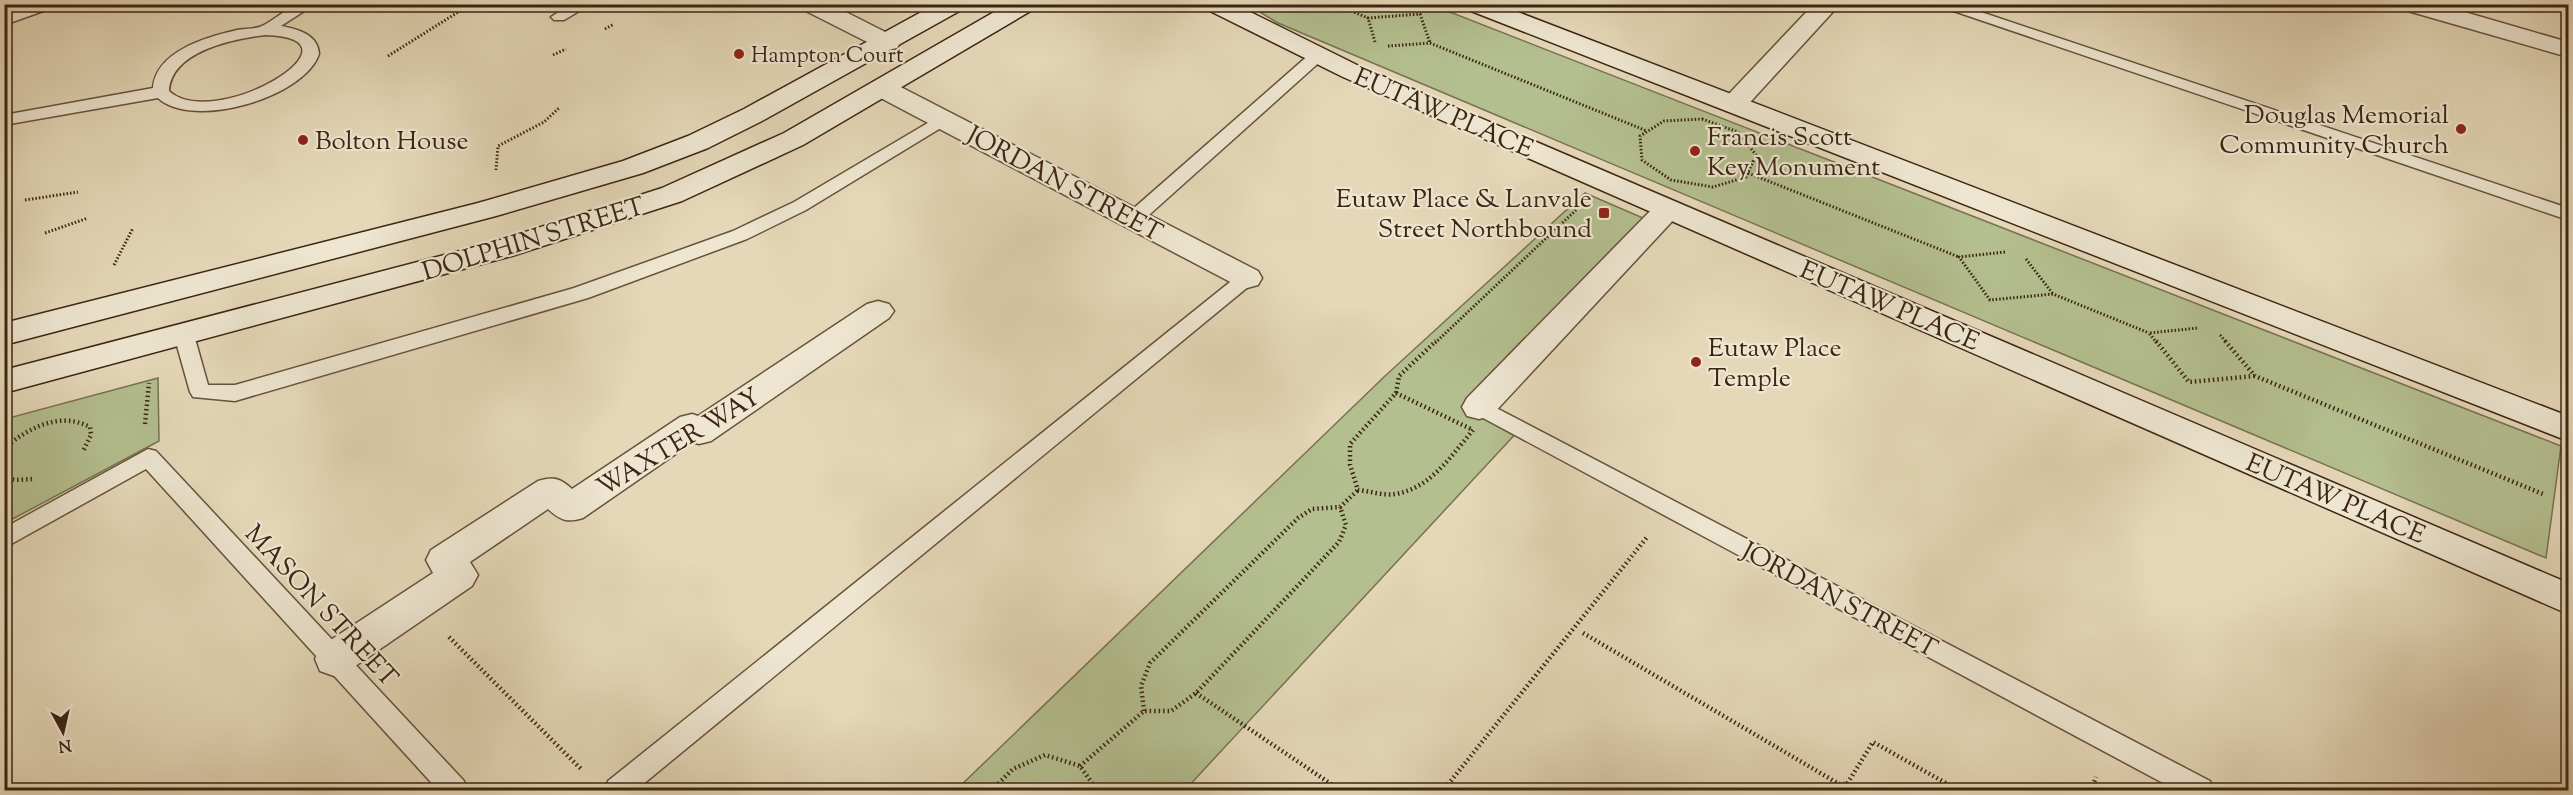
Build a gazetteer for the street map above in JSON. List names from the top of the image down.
{
  "streets": {
    "street": [
      "EUTAW PLACE",
      "JORDAN STREET",
      "DOLPHIN STREET",
      "WAXTER WAY"
    ],
    "lane": ["MASON STREET"]
  },
  "crossings": [
    ["JORDAN STREET", "DOLPHIN STREET"],
    ["WAXTER WAY", "MASON STREET"]
  ],
  "places": {
    "other": [
      "Hampton Court",
      "Douglas Memorial Community Church",
      "Bolton House",
      "Francis Scott Key Monument",
      "Eutaw Place Temple"
    ],
    "transit": ["Eutaw Place & Lanvale Street Northbound"]
  },
  "north": "bottom"
}
